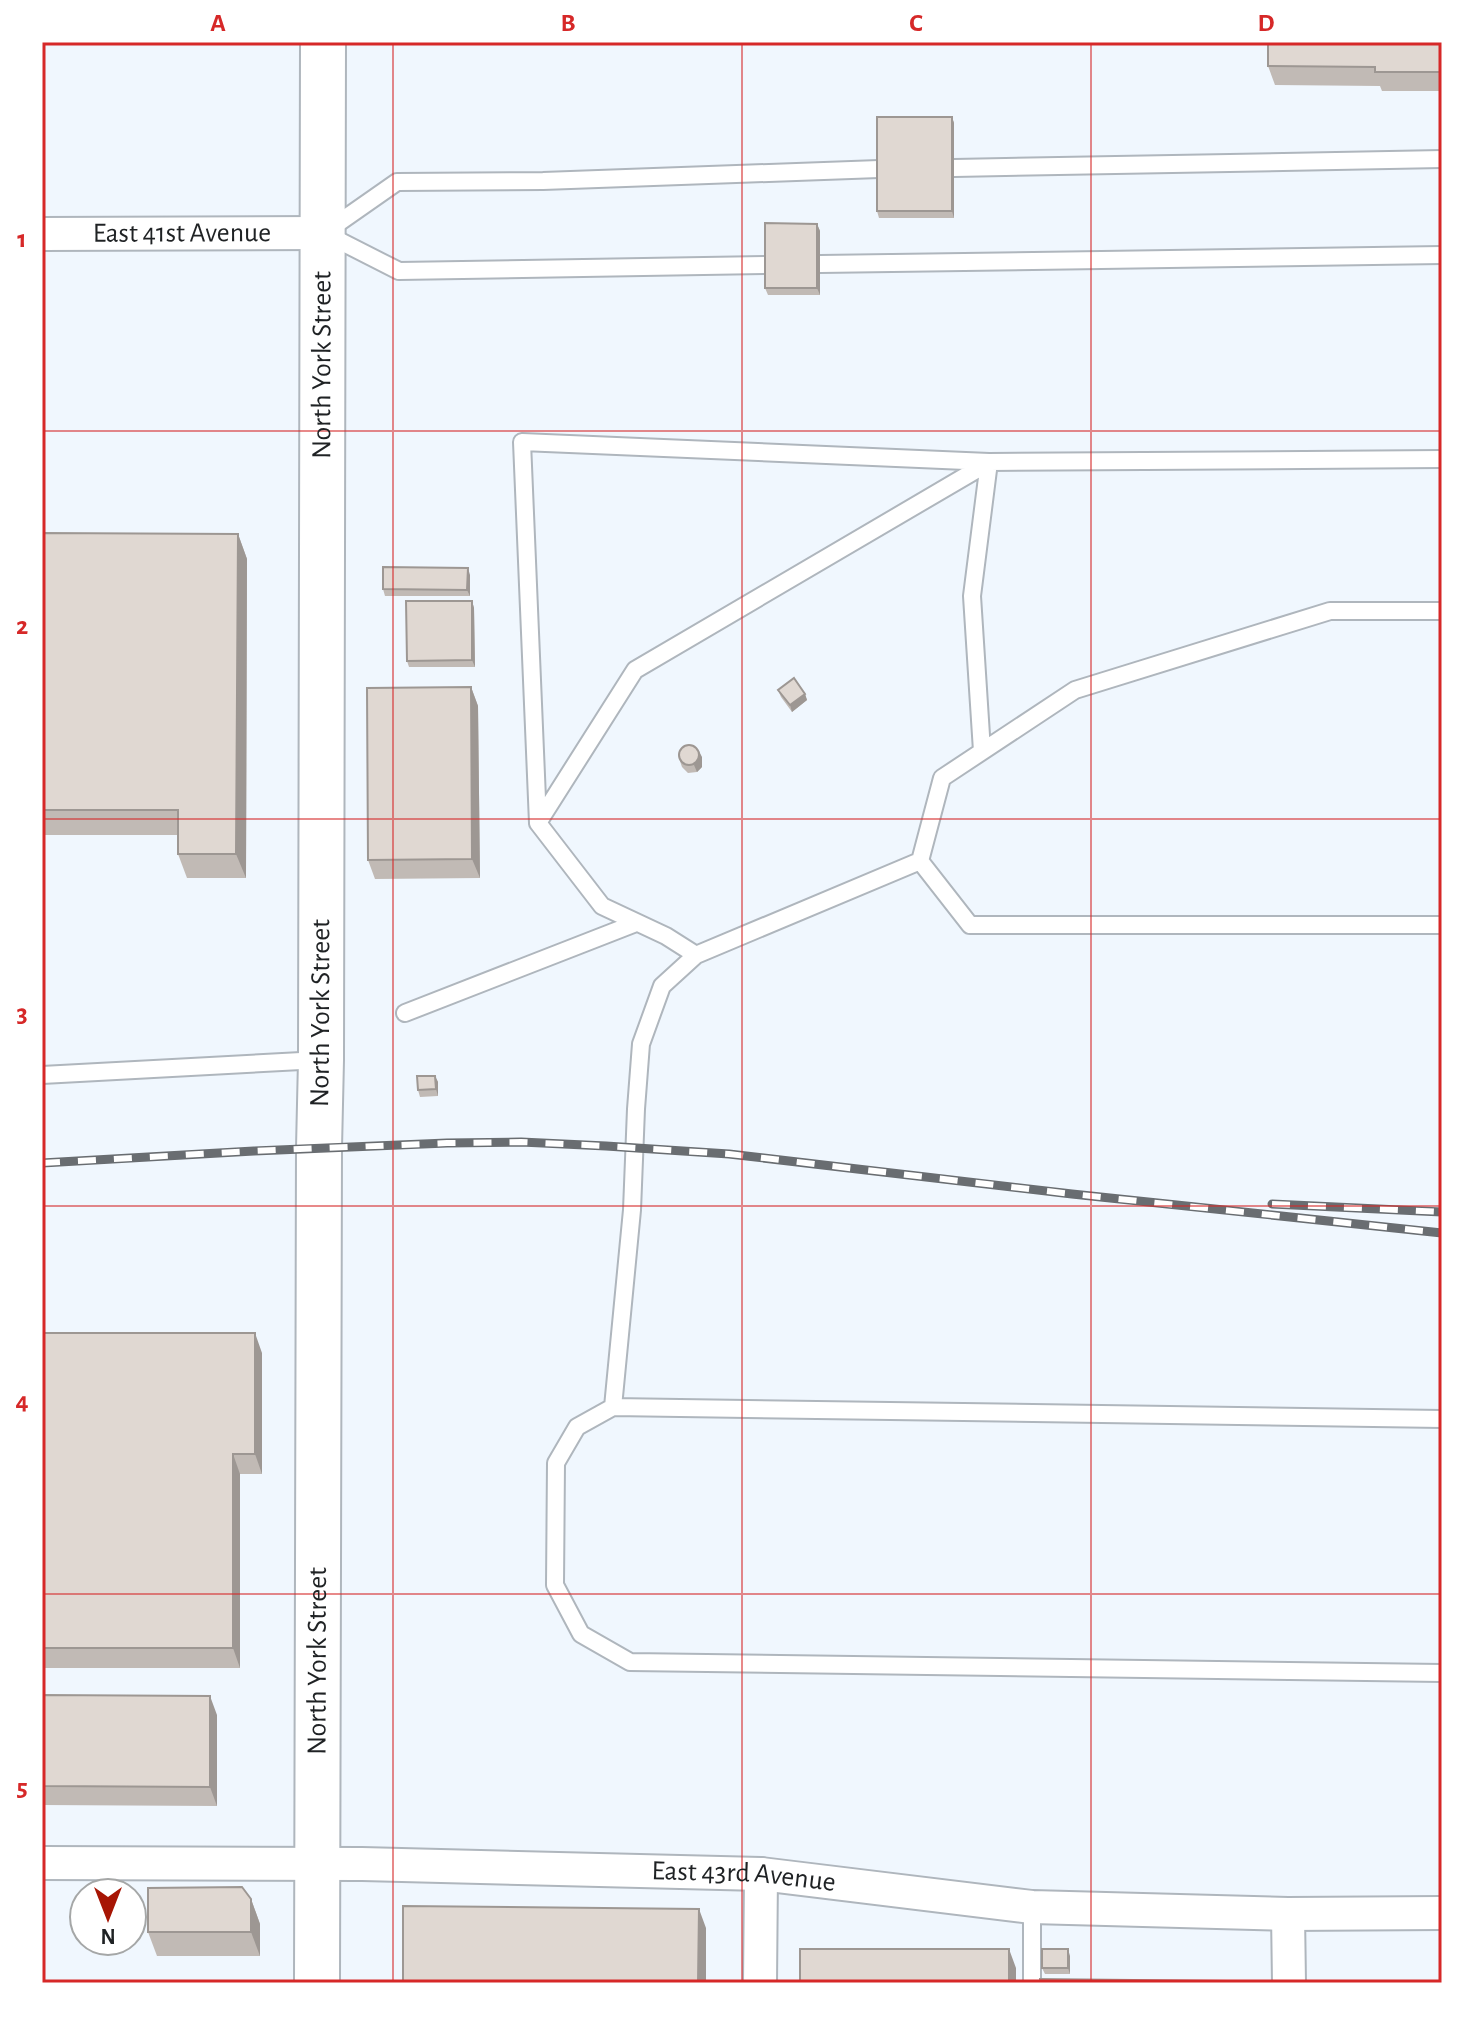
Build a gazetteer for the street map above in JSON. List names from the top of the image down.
{
  "streets": {
    "main road": ["North York Street"],
    "street": ["East 41st Avenue", "East 43rd Avenue"]
  },
  "crossings": [
    ["East 41st Avenue", "North York Street"],
    ["North York Street", "East 43rd Avenue"]
  ],
  "north": "bottom",
  "grid": {
    "columns": [
      "A",
      "B",
      "C",
      "D"
    ],
    "rows": [
      "1",
      "2",
      "3",
      "4",
      "5"
    ]
  }
}
